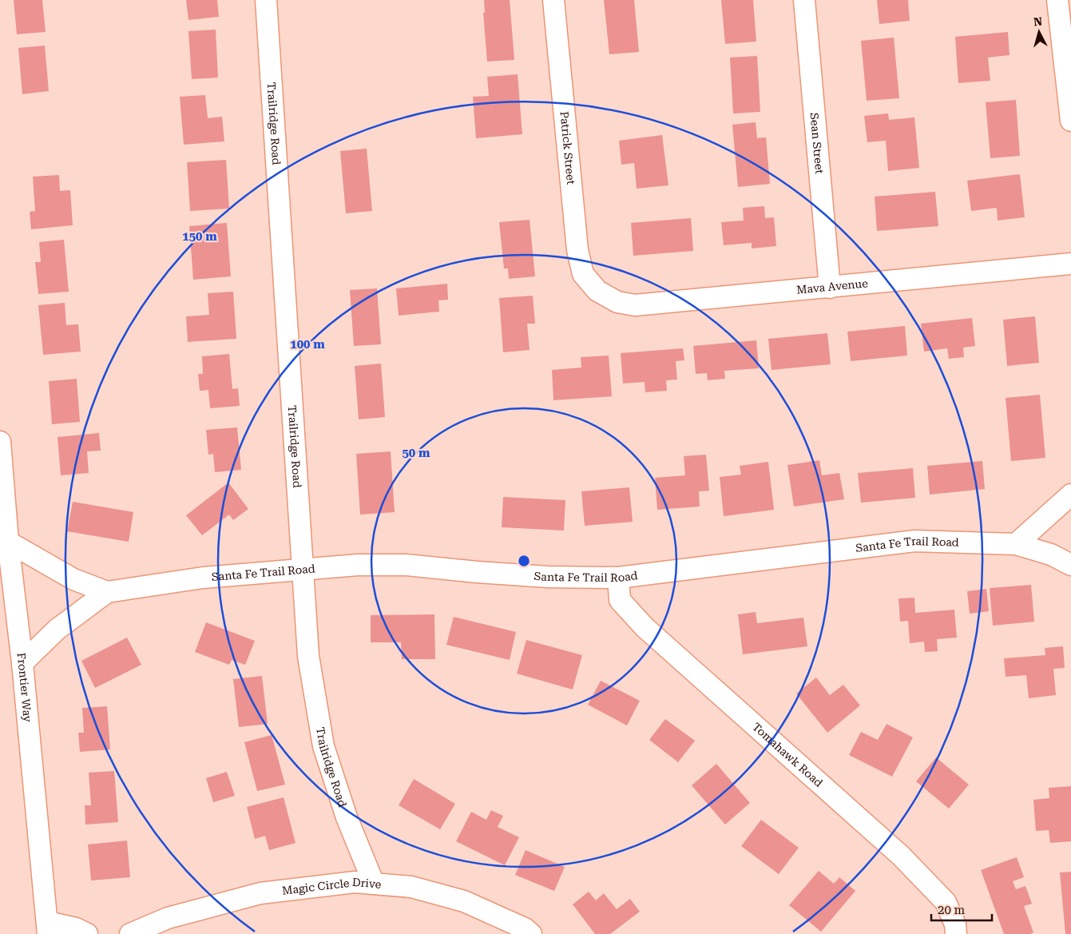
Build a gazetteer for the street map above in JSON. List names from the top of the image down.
{
  "streets": {
    "street": [
      "Trailridge Road",
      "Sean Street",
      "Patrick Street",
      "Mava Avenue",
      "Santa Fe Trail Road",
      "Frontier Way",
      "Tomahawk Road",
      "Magic Circle Drive"
    ]
  },
  "crossings": [
    ["Trailridge Road", "Santa Fe Trail Road"],
    ["Trailridge Road", "Magic Circle Drive"],
    ["Sean Street", "Mava Avenue"],
    ["Patrick Street", "Mava Avenue"],
    ["Santa Fe Trail Road", "Frontier Way"],
    ["Santa Fe Trail Road", "Tomahawk Road"]
  ],
  "scale_bar": "20 m",
  "north": "top",
  "rings": ["150 m", "100 m", "50 m"]
}
